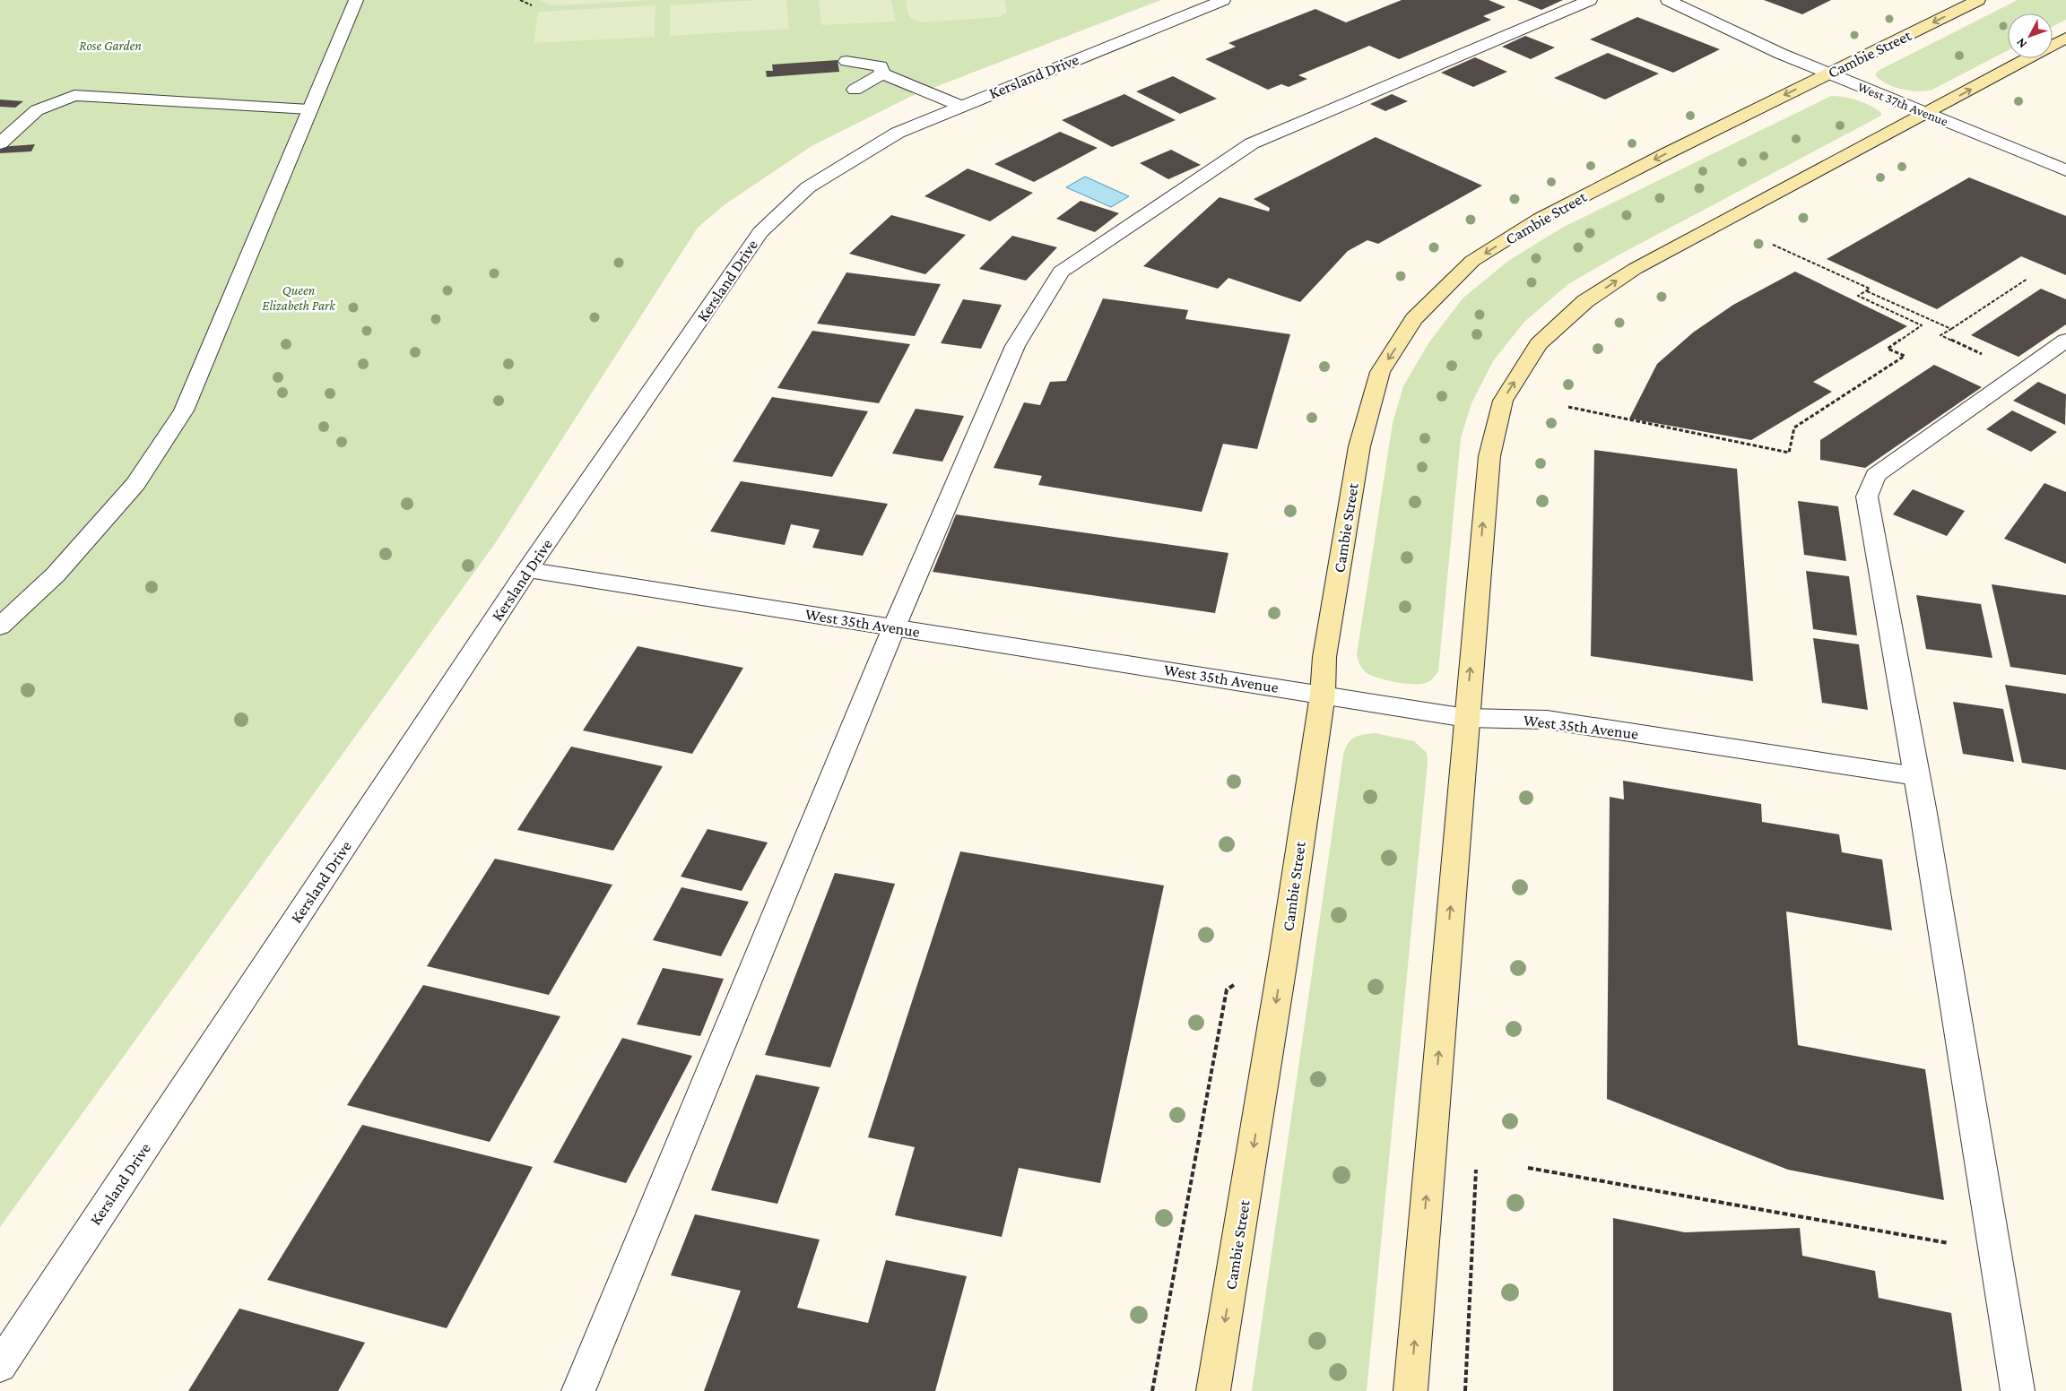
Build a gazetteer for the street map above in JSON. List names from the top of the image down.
{
  "streets": {
    "main road": ["Cambie Street"],
    "street": ["Kersland Drive", "West 37th Avenue", "West 35th Avenue"]
  },
  "crossings": [
    ["Cambie Street", "West 37th Avenue"],
    ["Cambie Street", "West 35th Avenue"],
    ["Kersland Drive", "West 35th Avenue"]
  ],
  "parks": ["Rose Garden", "Queen Elizabeth Park"],
  "north": "bottom left"
}
